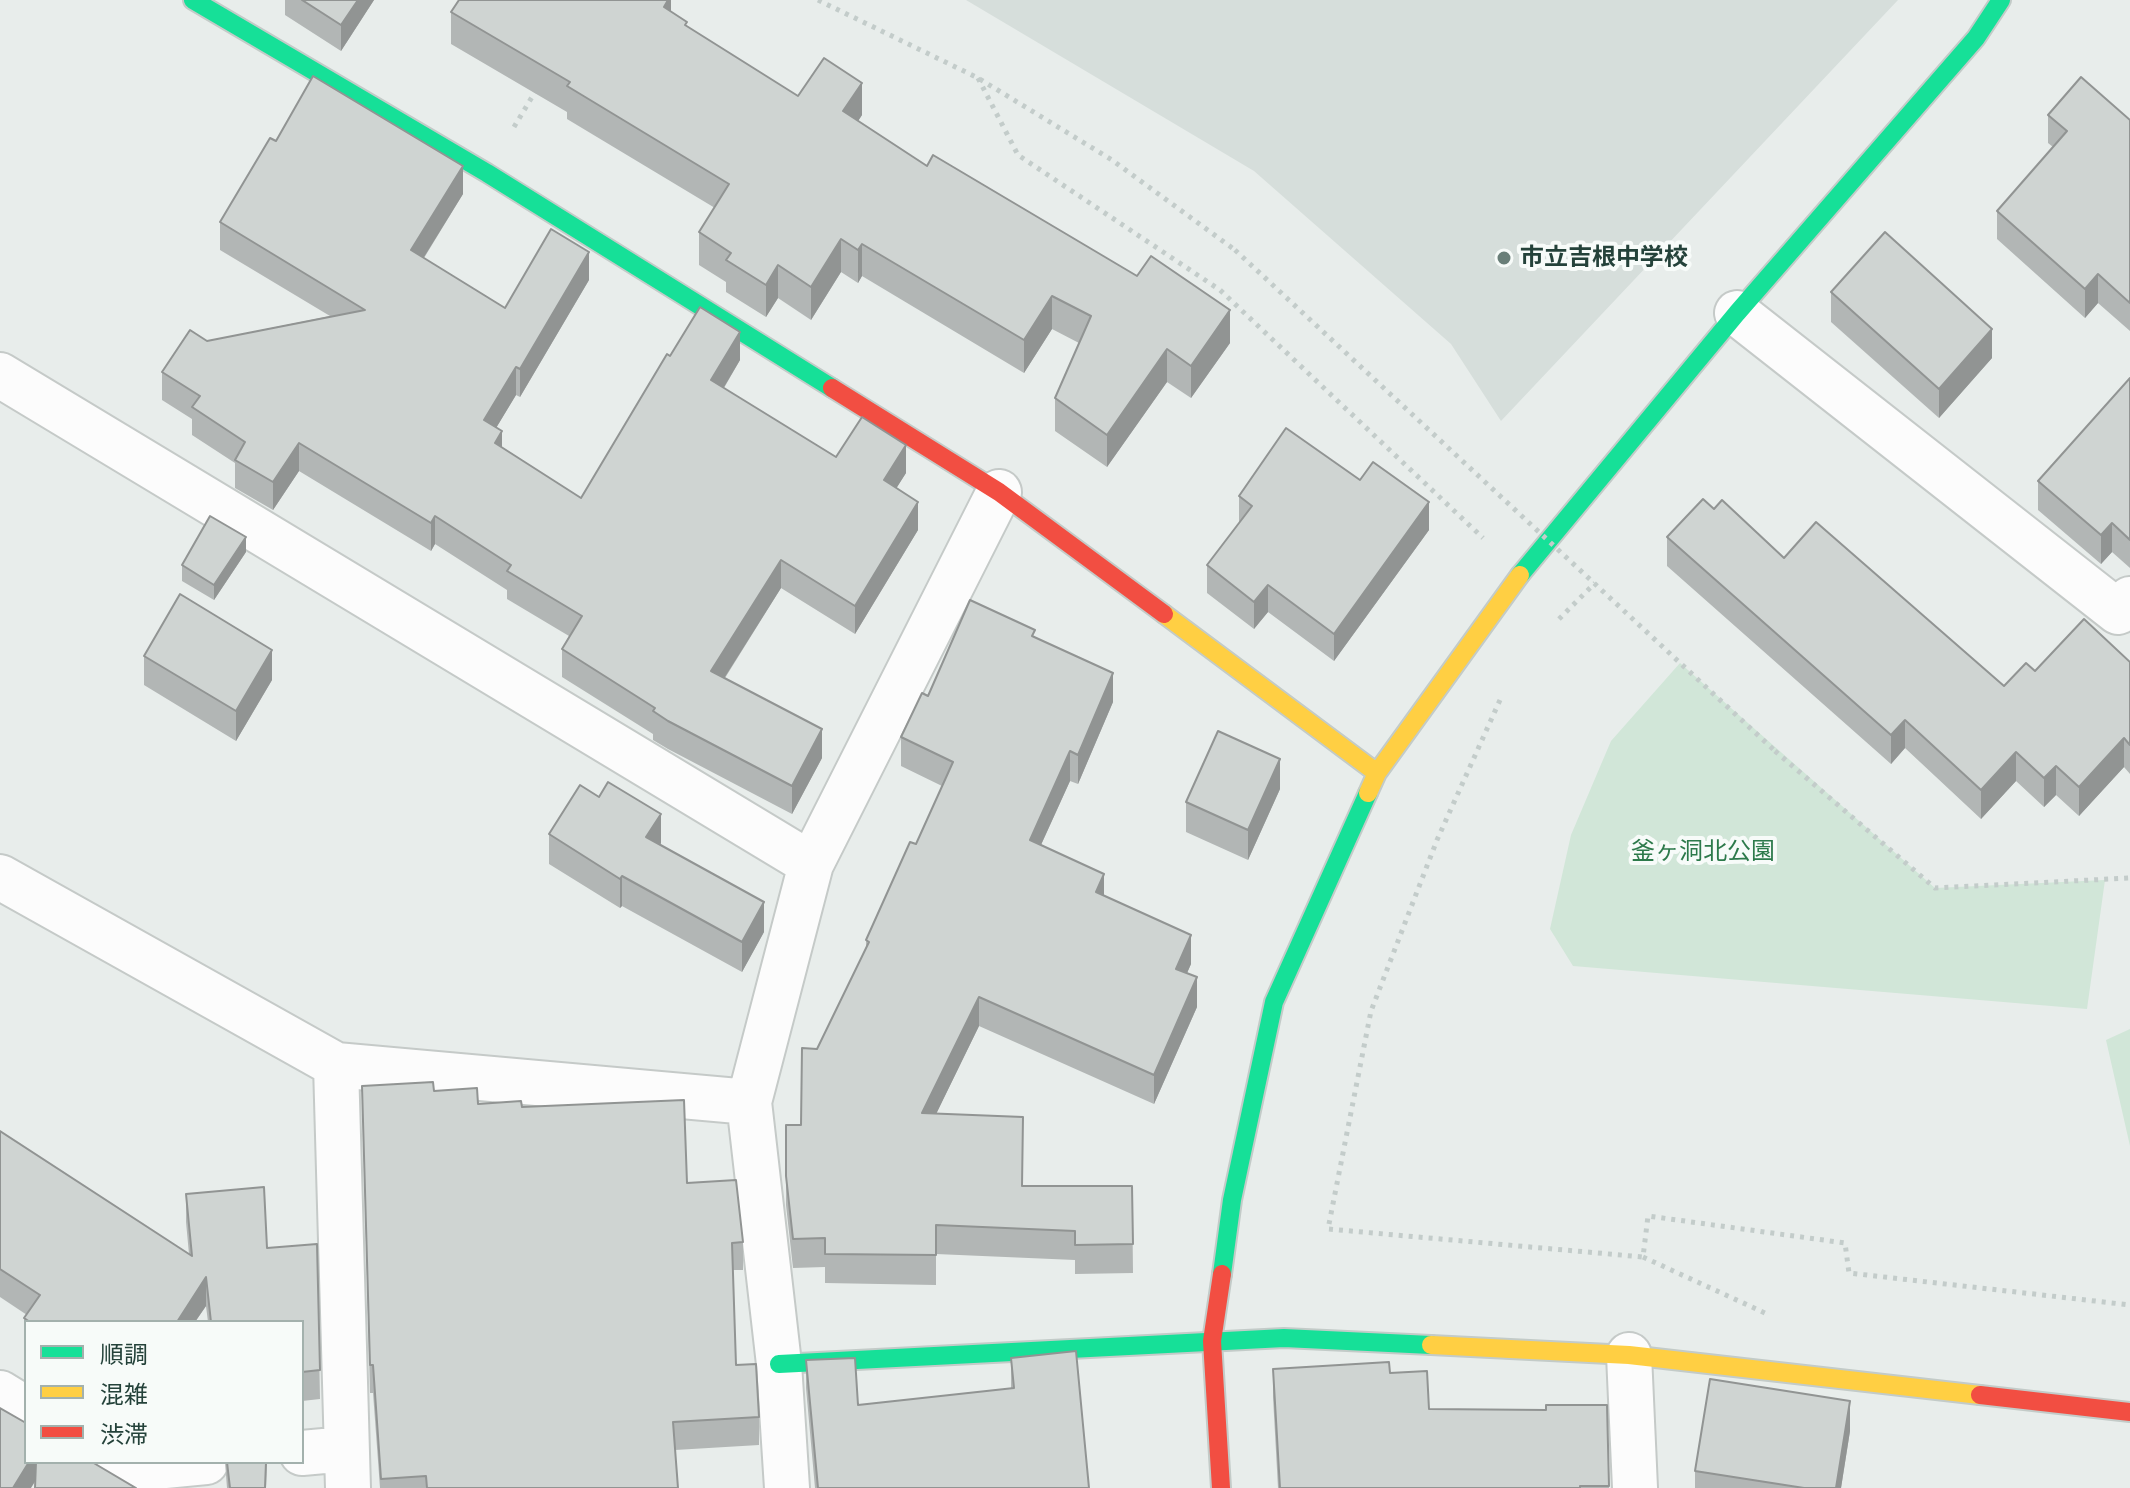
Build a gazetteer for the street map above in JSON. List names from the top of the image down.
{
  "parks": ["釜ヶ洞北公園"],
  "places": ["市立吉根中学校"],
  "legend": ["順調", "混雑", "渋滞"]
}
